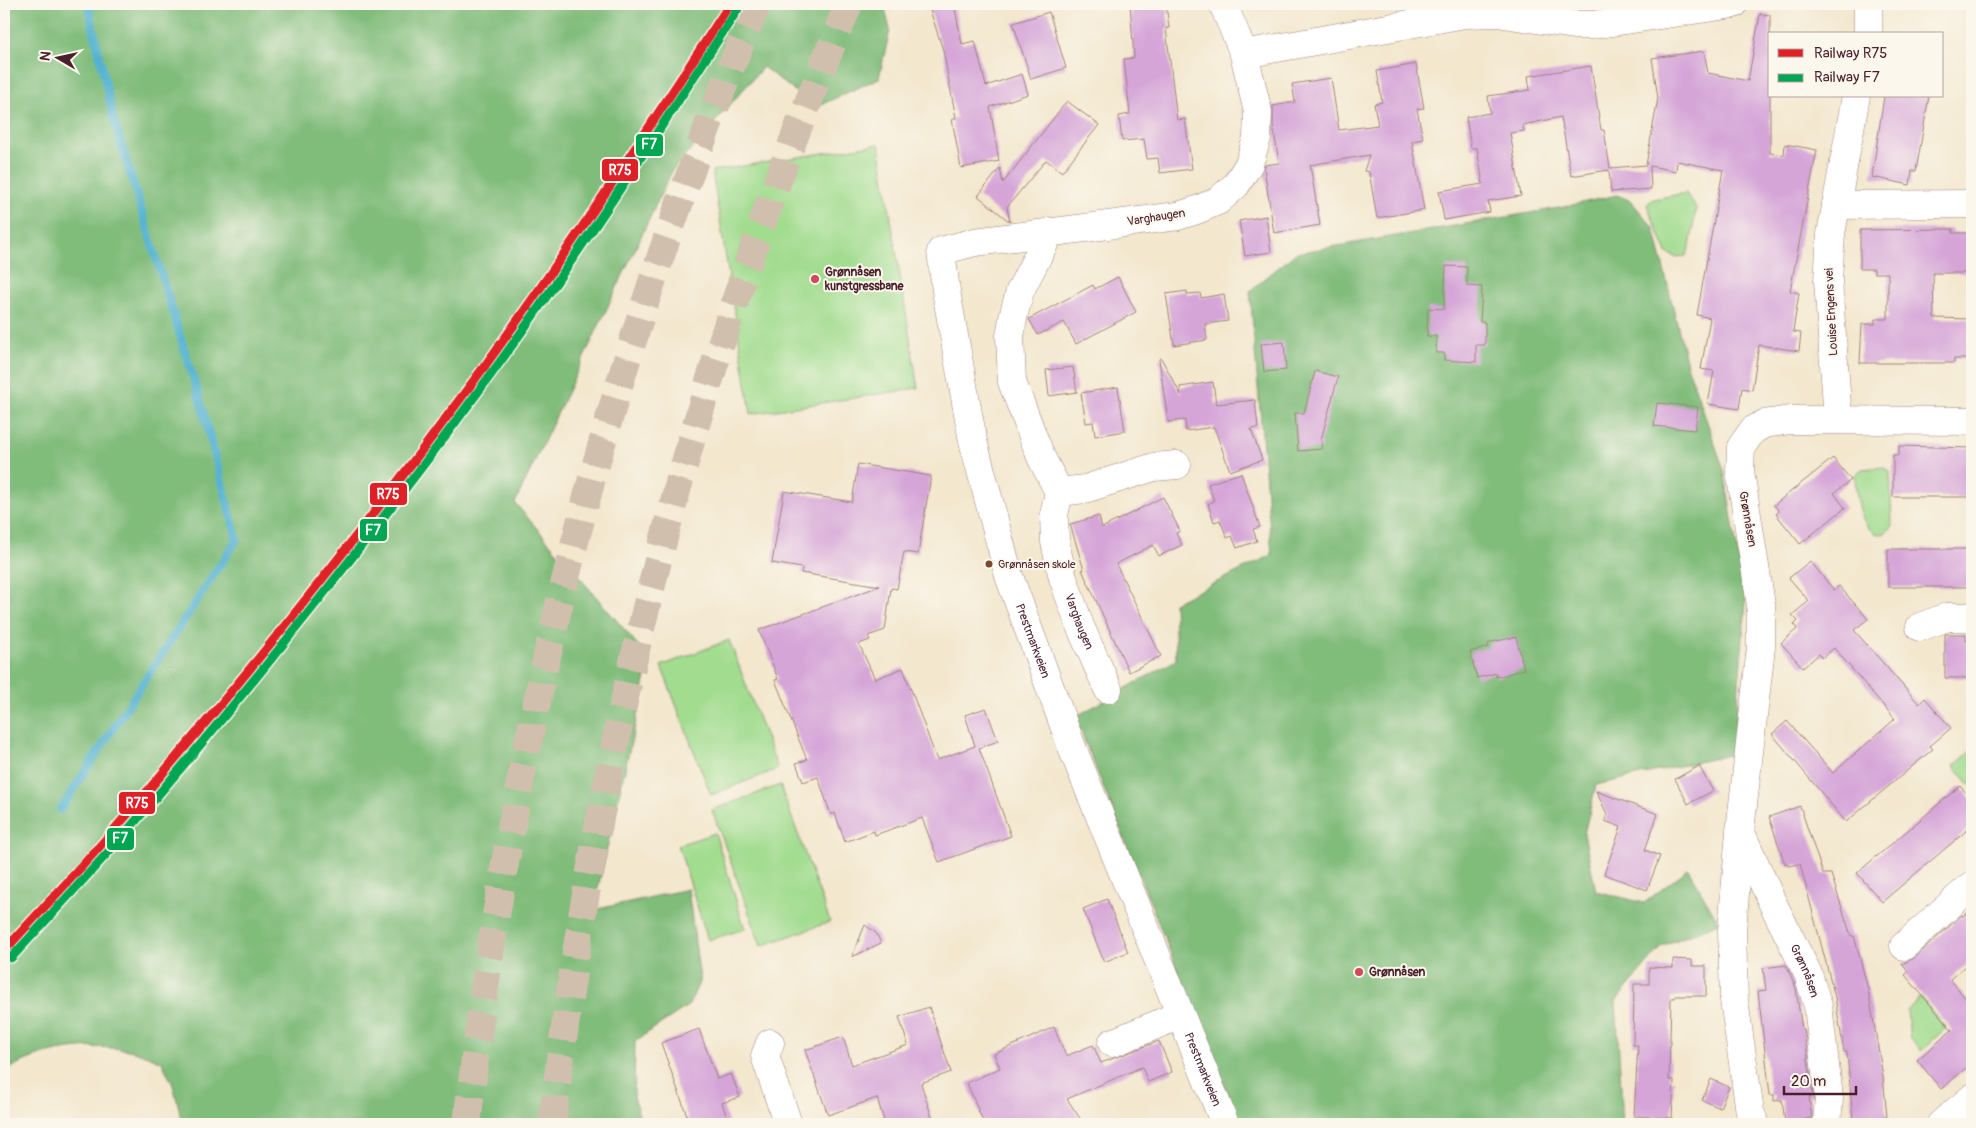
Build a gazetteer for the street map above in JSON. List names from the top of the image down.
{
  "streets": {
    "street": [
      "Varghaugen",
      "Louise Engens vei",
      "Grønnåsen",
      "Prestmarkveien"
    ]
  },
  "crossings": [
    ["Varghaugen", "Prestmarkveien"],
    ["Louise Engens vei", "Grønnåsen"]
  ],
  "places": ["Grønnåsen kunstgressbane", "Grønnåsen skole", "Grønnåsen"],
  "lines": ["rail line R75", "rail line F7"],
  "legend": ["Railway R75", "Railway F7"],
  "scale_bar": "20 m",
  "north": "left"
}
